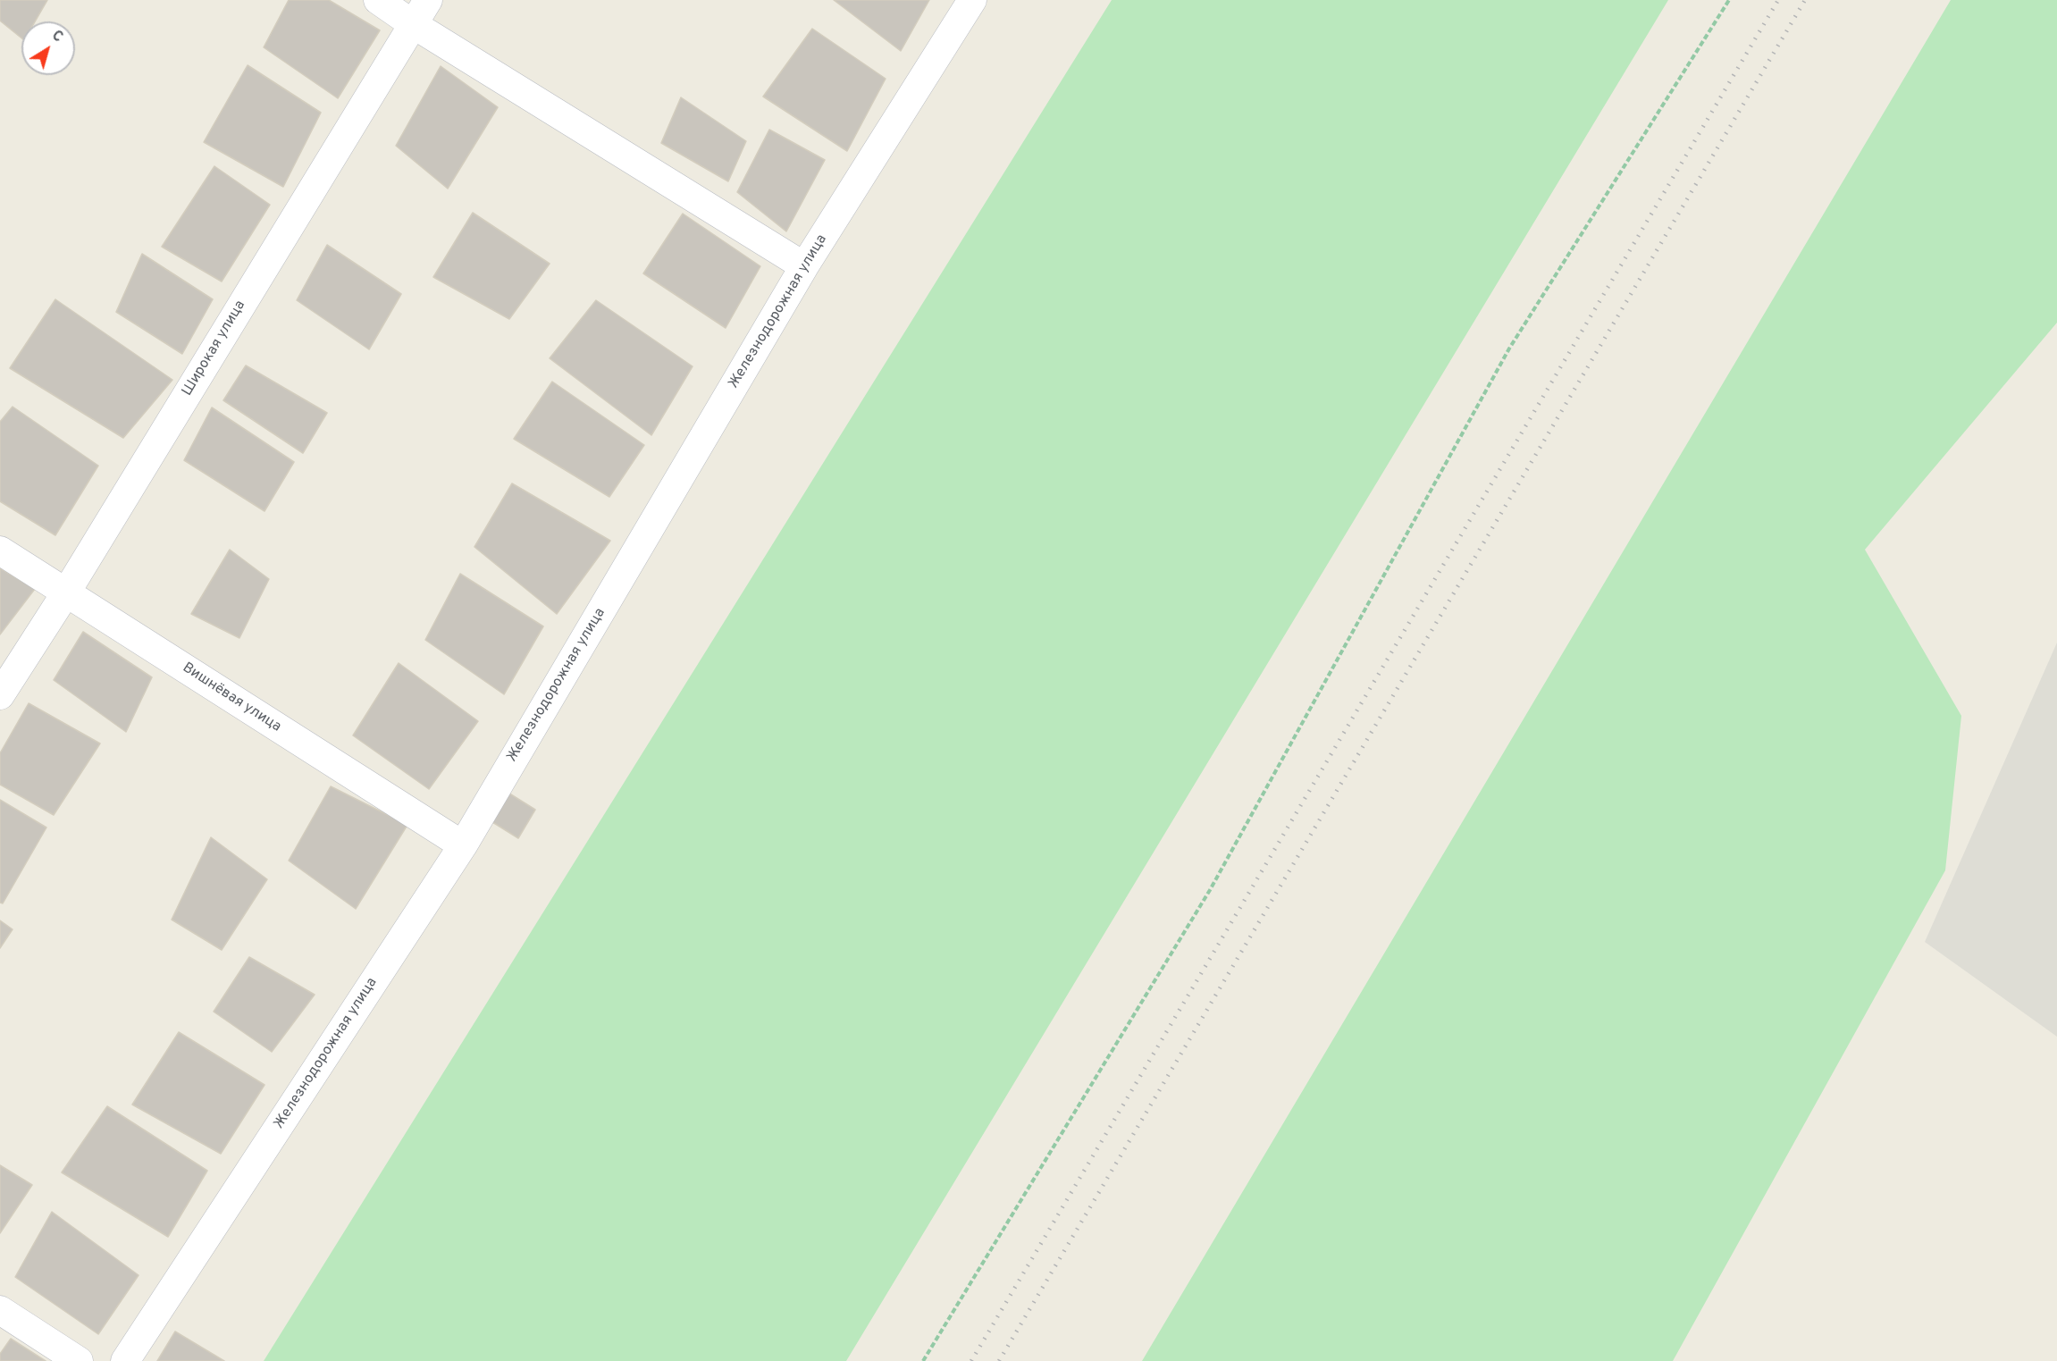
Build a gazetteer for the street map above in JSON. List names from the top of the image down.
{
  "streets": {
    "street": ["Железнодорожная улица", "Широкая улица", "Вишнёвая улица"]
  },
  "crossings": [
    ["Железнодорожная улица", "Вишнёвая улица"],
    ["Широкая улица", "Вишнёвая улица"]
  ],
  "north": "top right"
}
